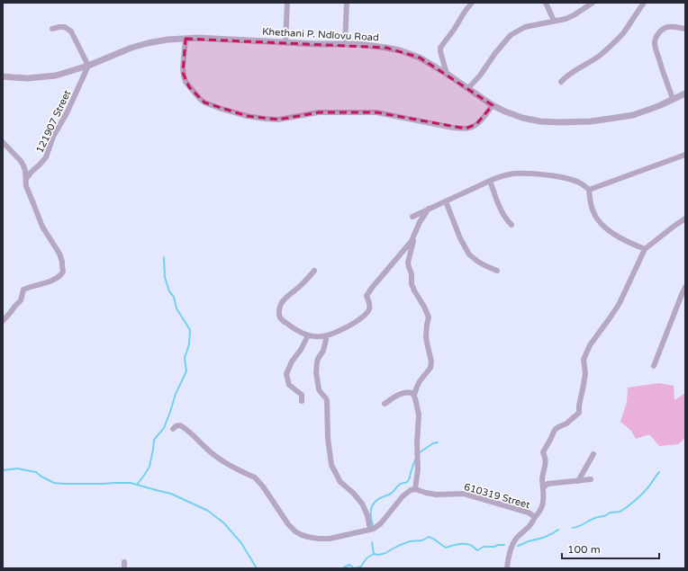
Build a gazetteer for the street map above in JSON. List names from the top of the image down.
{
  "streets": {
    "street": ["Khethani P. Ndlovu Road", "121907 Street", "610319 Street"]
  },
  "crossings": [
    ["Khethani P. Ndlovu Road", "121907 Street"]
  ],
  "scale_bar": "100 m"
}
